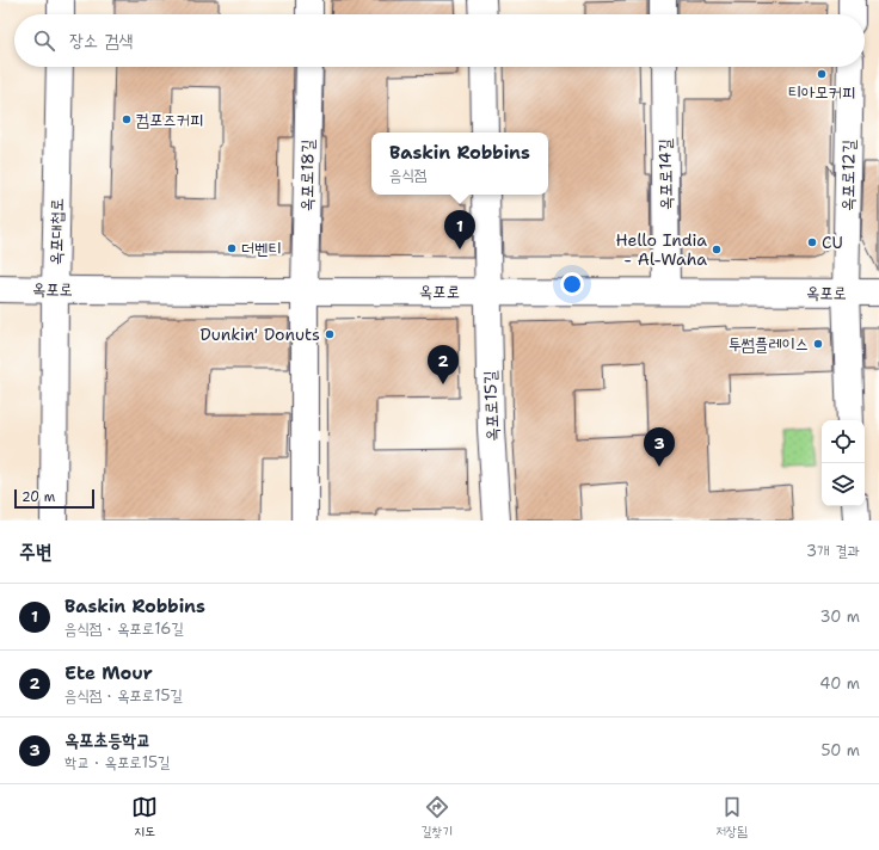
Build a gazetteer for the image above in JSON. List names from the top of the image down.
{
  "streets": {
    "street": [
      "옥포로14길",
      "옥포로18길",
      "옥포로12길",
      "옥포대첩로",
      "옥포로",
      "옥포로15길"
    ]
  },
  "crossings": [
    ["옥포로14길", "옥포로"],
    ["옥포로18길", "옥포로"],
    ["옥포로12길", "옥포로"],
    ["옥포대첩로", "옥포로"],
    ["옥포로", "옥포로15길"]
  ],
  "places": [
    "티아모커피",
    "컴포즈커피",
    "CU",
    "더벤티",
    "Hello India - Al-Waha",
    "Dunkin' Donuts",
    "투썸플레이스"
  ],
  "scale_bar": "20 m",
  "page": {
    "search": "장소 검색",
    "popup": ["Baskin Robbins", "음식점"],
    "pins": ["1", "2", "3"],
    "scale": "20 m",
    "heading": ["주변", "3개 결과"],
    "list": [
      {
        "mark": "1",
        "name": "Baskin Robbins",
        "note": "음식점 · 옥포로16길",
        "value": "30 m"
      },
      {
        "mark": "2",
        "name": "Ete Mour",
        "note": "음식점 · 옥포로15길",
        "value": "40 m"
      },
      {
        "mark": "3",
        "name": "옥포초등학교",
        "note": "학교 · 옥포로15길",
        "value": "50 m"
      }
    ],
    "nav": ["지도", "길찾기", "저장됨"]
  }
}
